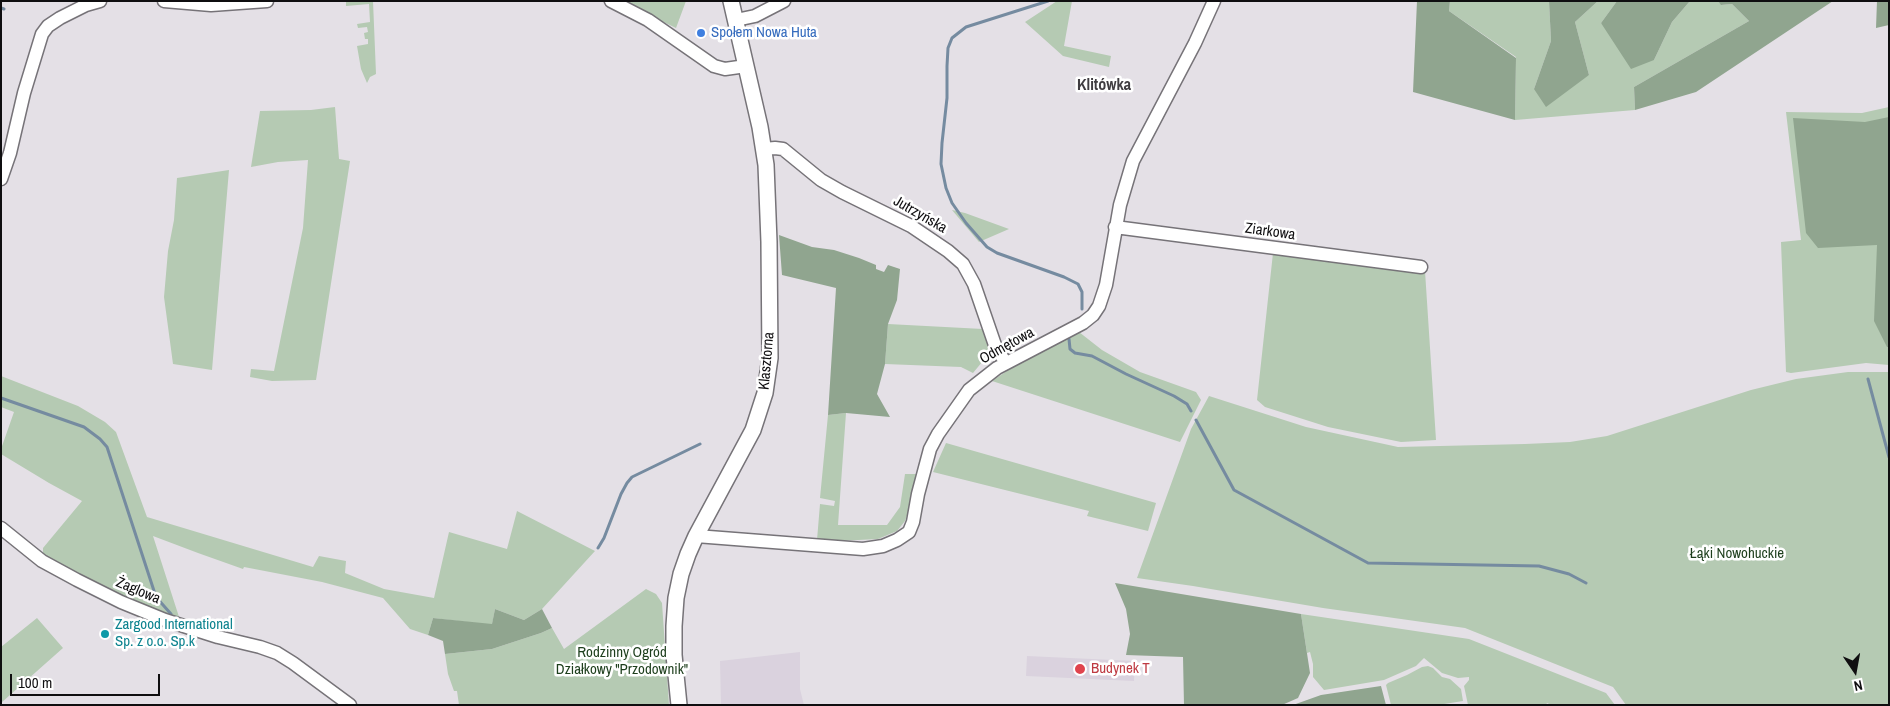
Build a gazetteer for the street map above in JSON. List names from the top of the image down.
{
  "streets": {
    "street": [
      "Jutrzyńska",
      "Ziarkowa",
      "Odmętowa",
      "Klasztorna",
      "Żaglowa"
    ]
  },
  "crossings": [
    ["Jutrzyńska", "Odmętowa"],
    ["Jutrzyńska", "Klasztorna"],
    ["Ziarkowa", "Odmętowa"],
    ["Odmętowa", "Klasztorna"]
  ],
  "districts": ["Klitówka"],
  "parks": ["Łąki Nowohuckie", "Rodzinny Ogród Działkowy \"Przodownik\""],
  "places": ["Społem Nowa Huta", "Zargood International Sp. z o.o. Sp.k", "Budynek T"],
  "scale_bar": "100 m",
  "north": "bottom"
}
